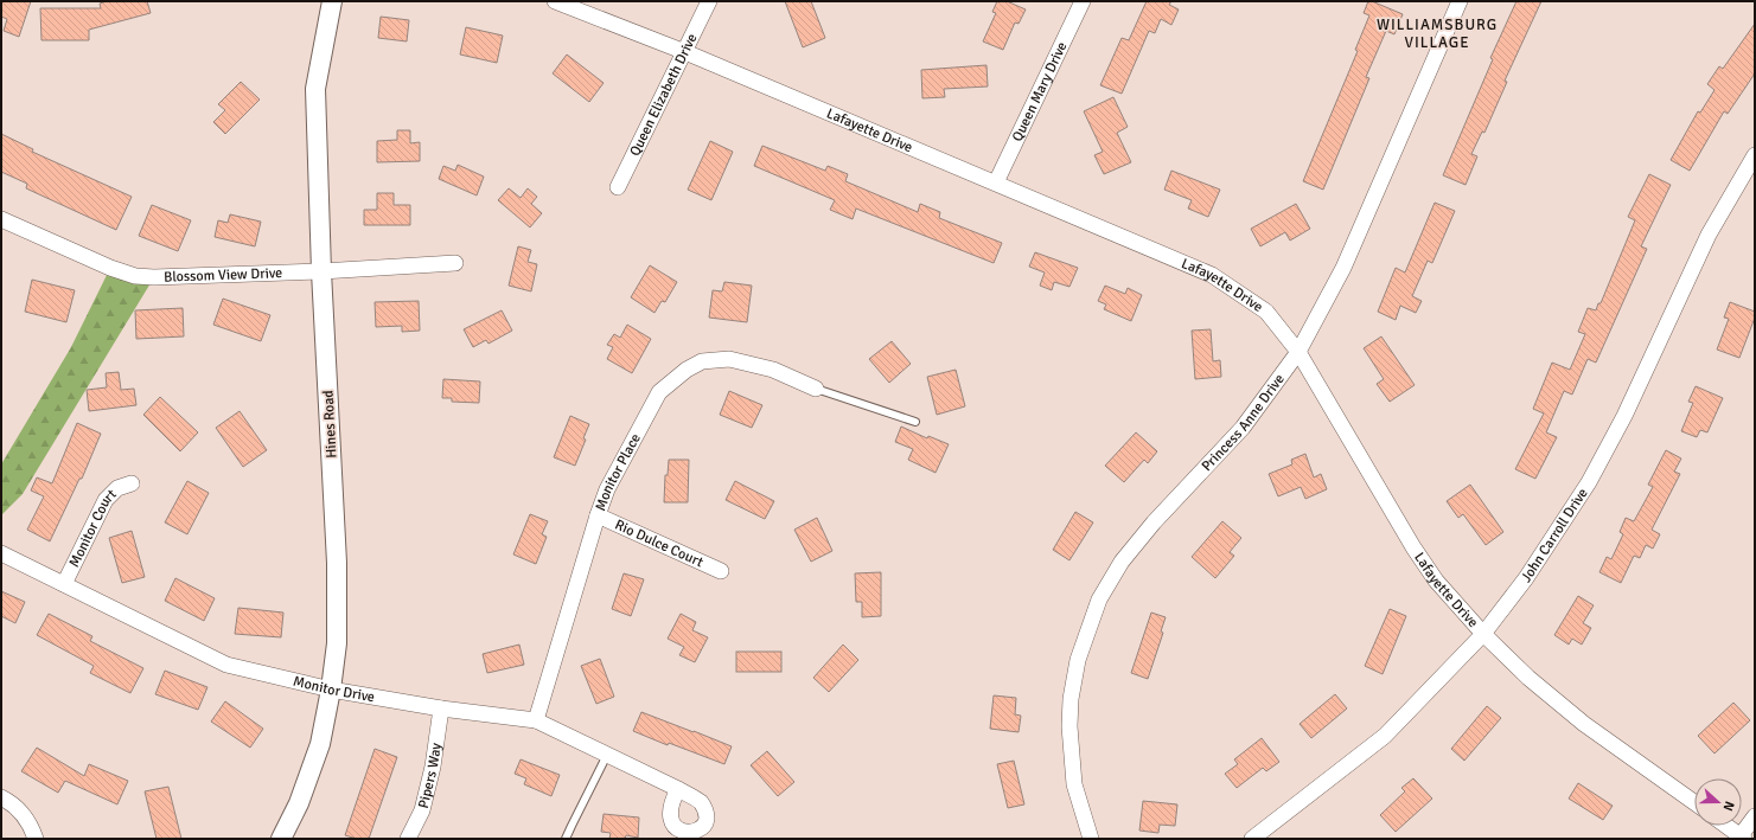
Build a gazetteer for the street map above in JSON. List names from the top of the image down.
{
  "streets": {
    "street": [
      "Queen Mary Drive",
      "Queen Elizabeth Drive",
      "Lafayette Drive",
      "Blossom View Drive",
      "Princess Anne Drive",
      "Hines Road",
      "Monitor Place",
      "Monitor Court",
      "John Carroll Drive",
      "Rio Dulce Court",
      "Monitor Drive",
      "Pipers Way"
    ]
  },
  "crossings": [
    ["Queen Mary Drive", "Lafayette Drive"],
    ["Queen Elizabeth Drive", "Lafayette Drive"],
    ["Lafayette Drive", "Princess Anne Drive"],
    ["Lafayette Drive", "John Carroll Drive"],
    ["Blossom View Drive", "Hines Road"],
    ["Hines Road", "Monitor Drive"],
    ["Monitor Place", "Rio Dulce Court"],
    ["Monitor Place", "Monitor Drive"],
    ["Monitor Court", "Monitor Drive"],
    ["Monitor Drive", "Pipers Way"]
  ],
  "districts": ["WILLIAMSBURG VILLAGE"],
  "north": "right"
}
